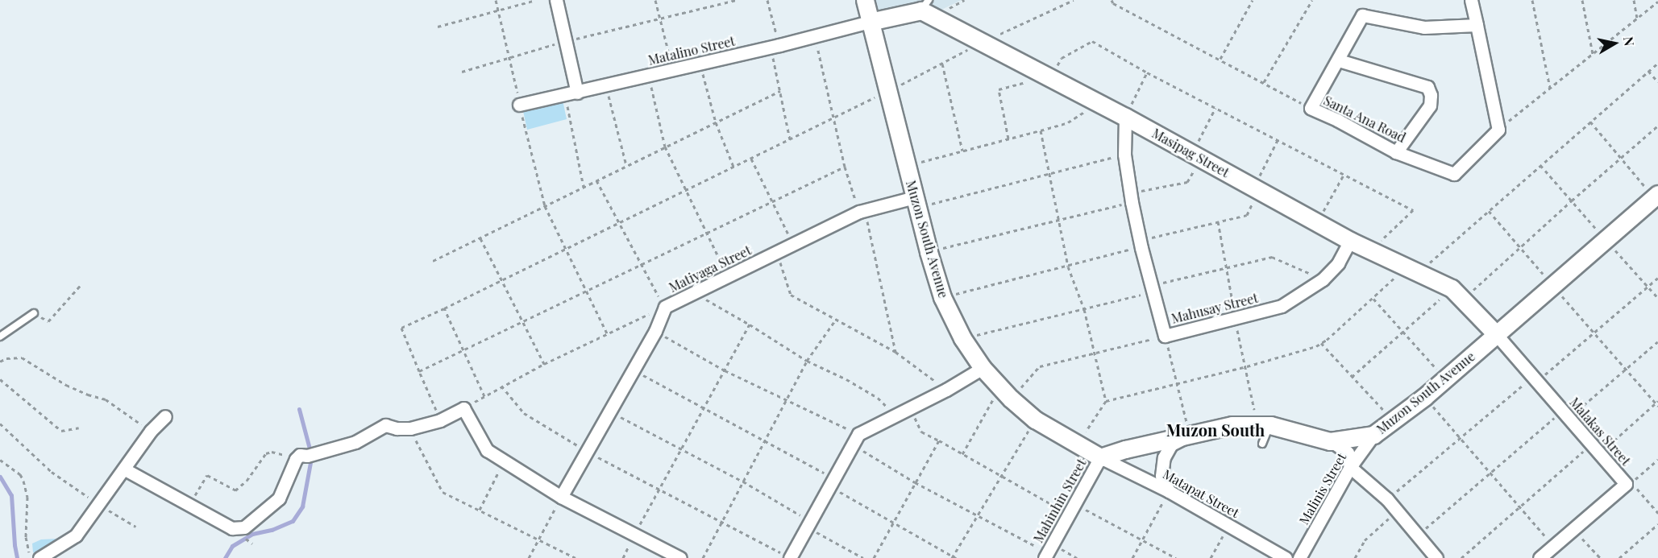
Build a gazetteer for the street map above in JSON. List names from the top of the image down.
{
  "streets": {
    "street": [
      "Matalino Street",
      "Santa Ana Road",
      "Masipag Street",
      "Muzon South Avenue",
      "Matiyaga Street",
      "Mahusay Street",
      "Malakas Street",
      "Malinis Street",
      "Matapat Street",
      "Mahinhin Street"
    ]
  },
  "crossings": [
    ["Matalino Street", "Masipag Street"],
    ["Matalino Street", "Muzon South Avenue"],
    ["Masipag Street", "Muzon South Avenue"],
    ["Masipag Street", "Mahusay Street"],
    ["Masipag Street", "Malakas Street"],
    ["Muzon South Avenue", "Matiyaga Street"],
    ["Muzon South Avenue", "Malakas Street"],
    ["Muzon South Avenue", "Malinis Street"],
    ["Muzon South Avenue", "Matapat Street"],
    ["Muzon South Avenue", "Mahinhin Street"],
    ["Matapat Street", "Mahinhin Street"]
  ],
  "districts": ["Muzon South"],
  "north": "right"
}
